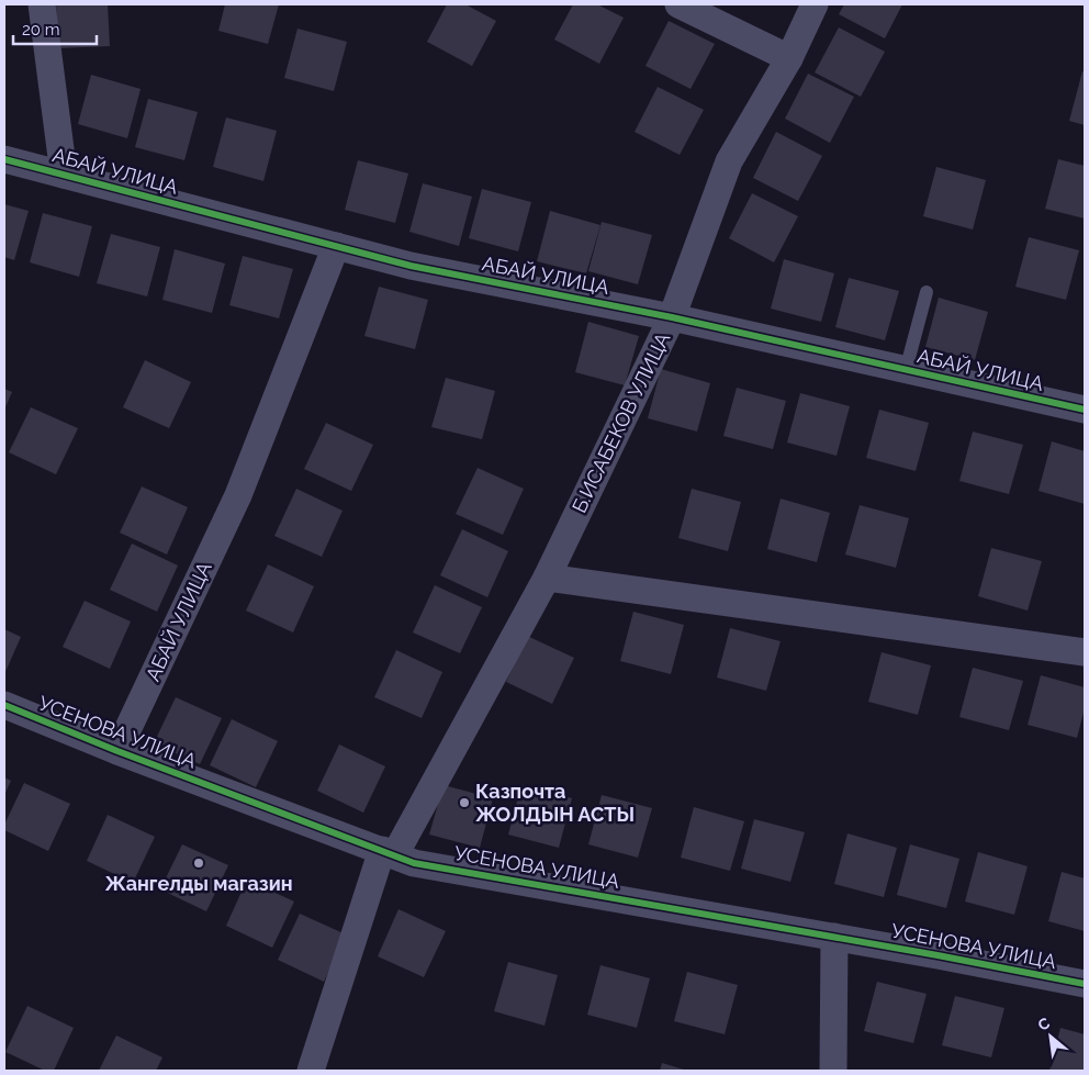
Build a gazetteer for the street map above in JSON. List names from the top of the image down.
{
  "streets": {
    "street": ["АБАЙ УЛИЦА", "Б.ИСАБЕКОВ УЛИЦА", "УСЕНОВА УЛИЦА"]
  },
  "crossings": [
    ["АБАЙ УЛИЦА", "Б.ИСАБЕКОВ УЛИЦА"],
    ["АБАЙ УЛИЦА", "УСЕНОВА УЛИЦА"],
    ["Б.ИСАБЕКОВ УЛИЦА", "УСЕНОВА УЛИЦА"]
  ],
  "places": ["Казпочта ЖОЛДЫН АСТЫ", "Жангелды магазин"],
  "scale_bar": "20 m",
  "north": "top left"
}
